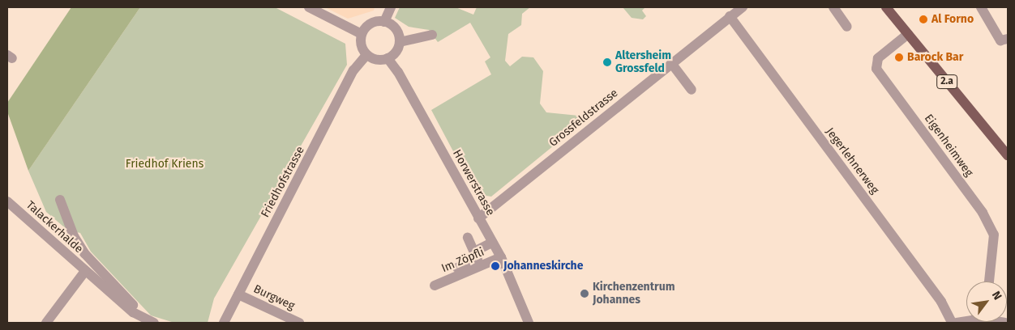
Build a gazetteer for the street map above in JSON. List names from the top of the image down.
{
  "streets": {
    "main road": ["2.a"],
    "street": [
      "Grossfeldstrasse",
      "Eigenheimweg",
      "Jegerlehnerweg",
      "Friedhofstrasse",
      "Horwerstrasse",
      "Talackerhalde",
      "Im Zöpfli",
      "Burgweg"
    ]
  },
  "crossings": [
    ["2.a", "Eigenheimweg"],
    ["Grossfeldstrasse", "Jegerlehnerweg"],
    ["Grossfeldstrasse", "Horwerstrasse"],
    ["Friedhofstrasse", "Horwerstrasse"],
    ["Friedhofstrasse", "Burgweg"],
    ["Horwerstrasse", "Im Zöpfli"]
  ],
  "parks": ["Friedhof Kriens"],
  "places": [
    "Al Forno",
    "Barock Bar",
    "Altersheim Grossfeld",
    "Johanneskirche",
    "Kirchenzentrum Johannes"
  ],
  "north": "top right"
}
